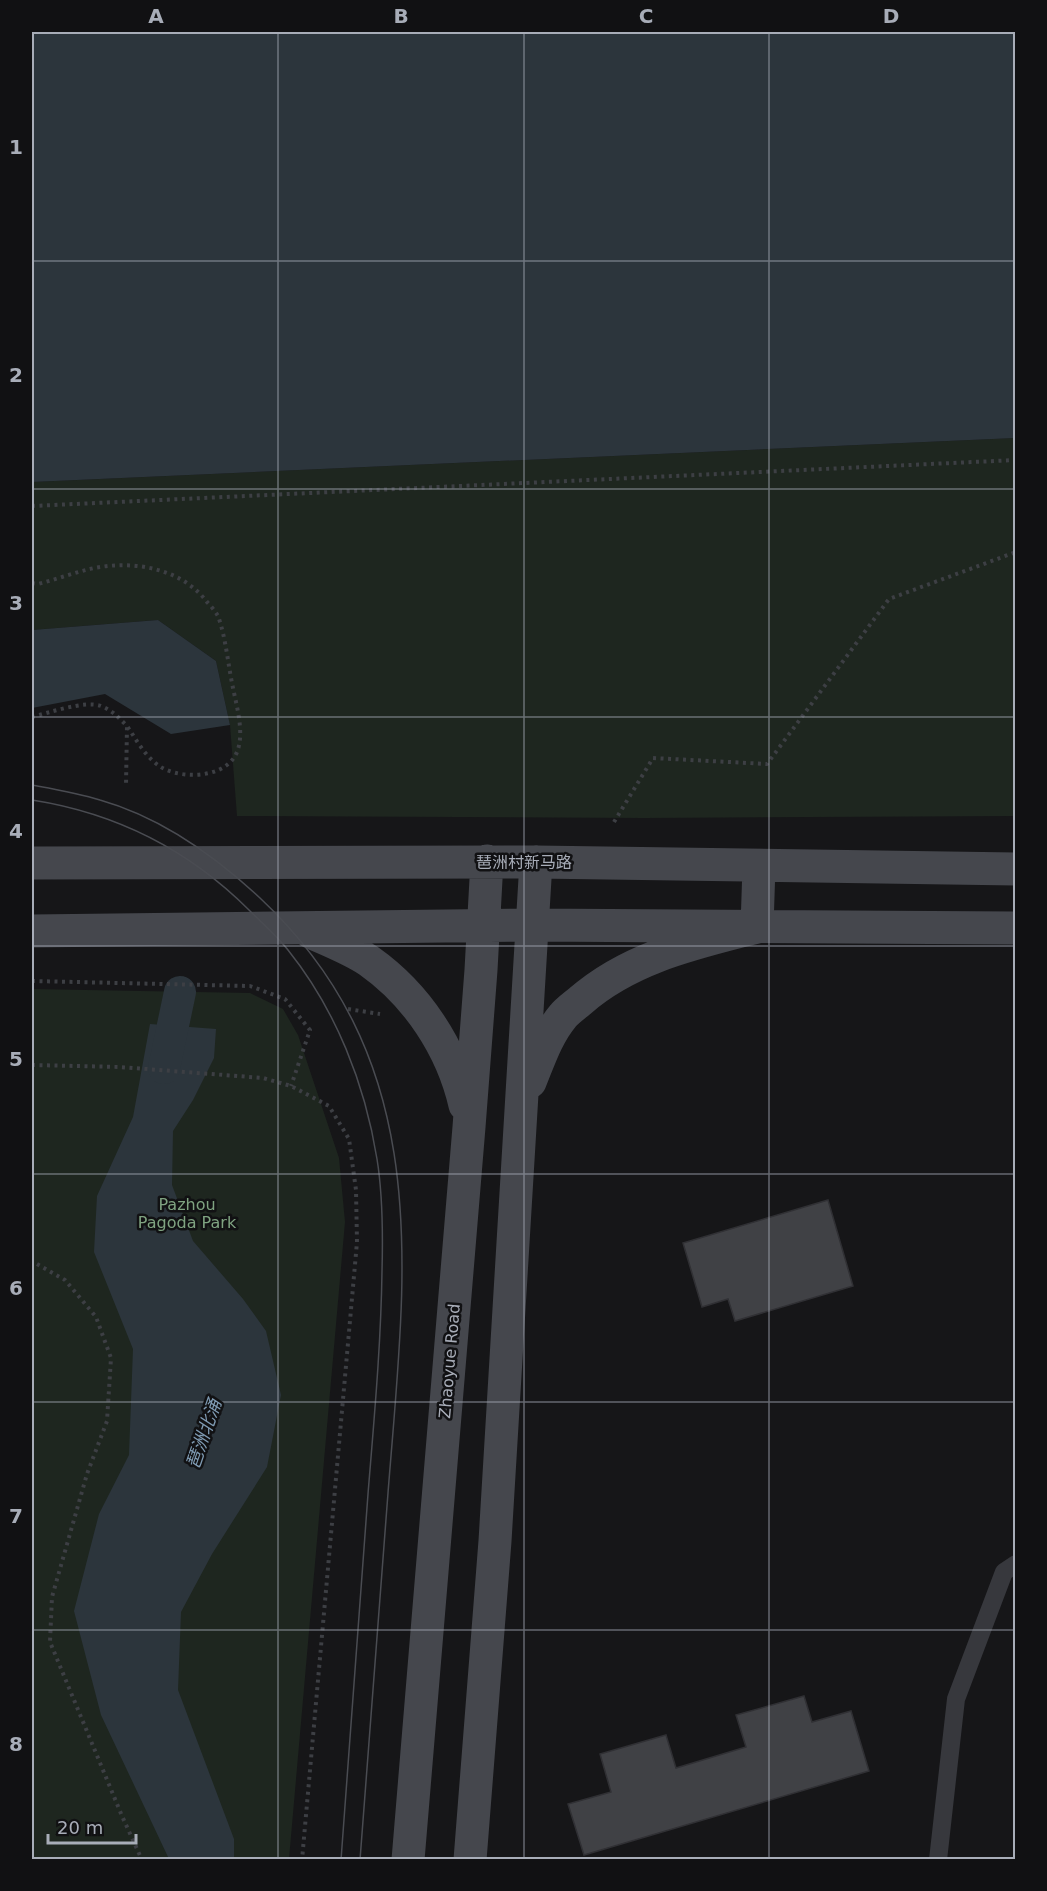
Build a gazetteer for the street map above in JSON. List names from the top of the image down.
{
  "streets": {
    "main road": ["琶洲村新马路", "Zhaoyue Road"]
  },
  "crossings": [
    ["琶洲村新马路", "Zhaoyue Road"]
  ],
  "water": ["琶洲北涌"],
  "parks": ["Pazhou Pagoda Park"],
  "scale_bar": "20 m",
  "grid": {
    "columns": [
      "A",
      "B",
      "C",
      "D"
    ],
    "rows": [
      "1",
      "2",
      "3",
      "4",
      "5",
      "6",
      "7",
      "8"
    ]
  }
}
